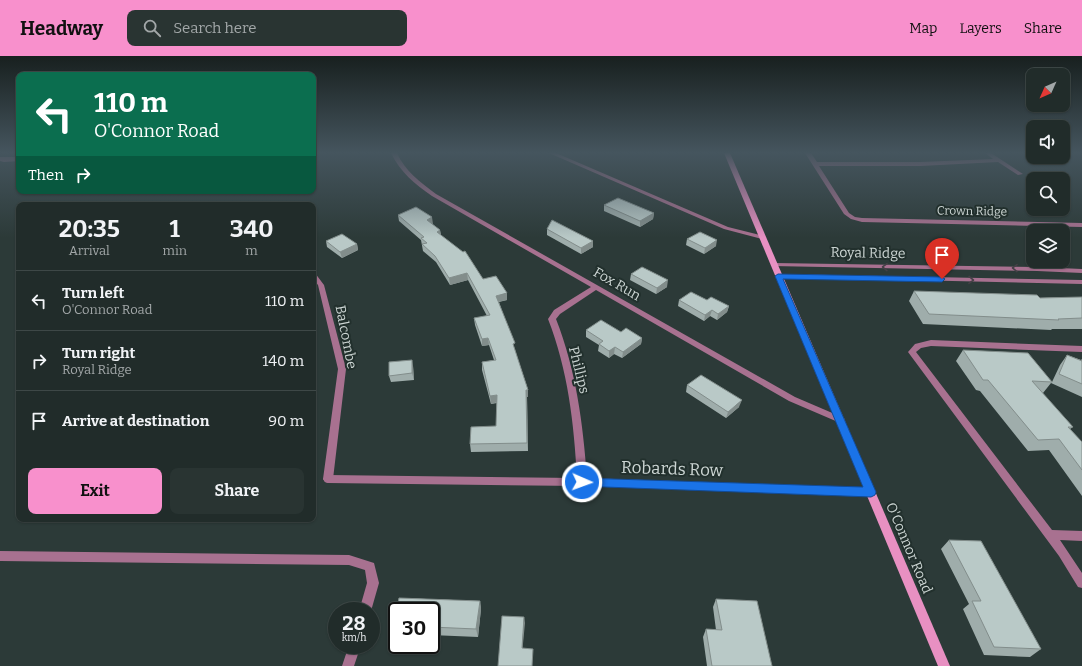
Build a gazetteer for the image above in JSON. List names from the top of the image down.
{
  "streets": {
    "main road": ["O'Connor Road"],
    "street": [
      "Crown Ridge",
      "Royal Ridge",
      "Fox Run",
      "Balcombe",
      "Phillips",
      "Robards Row"
    ]
  },
  "crossings": [
    ["Royal Ridge", "O'Connor Road"],
    ["Fox Run", "Phillips"],
    ["Fox Run", "O'Connor Road"],
    ["Balcombe", "Robards Row"],
    ["Phillips", "Robards Row"],
    ["Robards Row", "O'Connor Road"]
  ],
  "north": "bottom left",
  "page": {
    "header": "Headway",
    "search": "Search here",
    "nav": ["Map", "Layers", "Share"],
    "turn": ["110 m", "O'Connor Road"],
    "then": "Then",
    "eta": [
      "20:35",
      "Arrival",
      "1",
      "min",
      "340",
      "m"
    ],
    "list": [
      {
        "name": "Turn left",
        "note": "O'Connor Road",
        "value": "110 m"
      },
      {
        "name": "Turn right",
        "note": "Royal Ridge",
        "value": "140 m"
      },
      {
        "name": "Arrive at destination",
        "value": "90 m"
      }
    ],
    "buttons": ["Exit", "Share"],
    "speed": "28 km/h",
    "limit": "30"
  }
}
